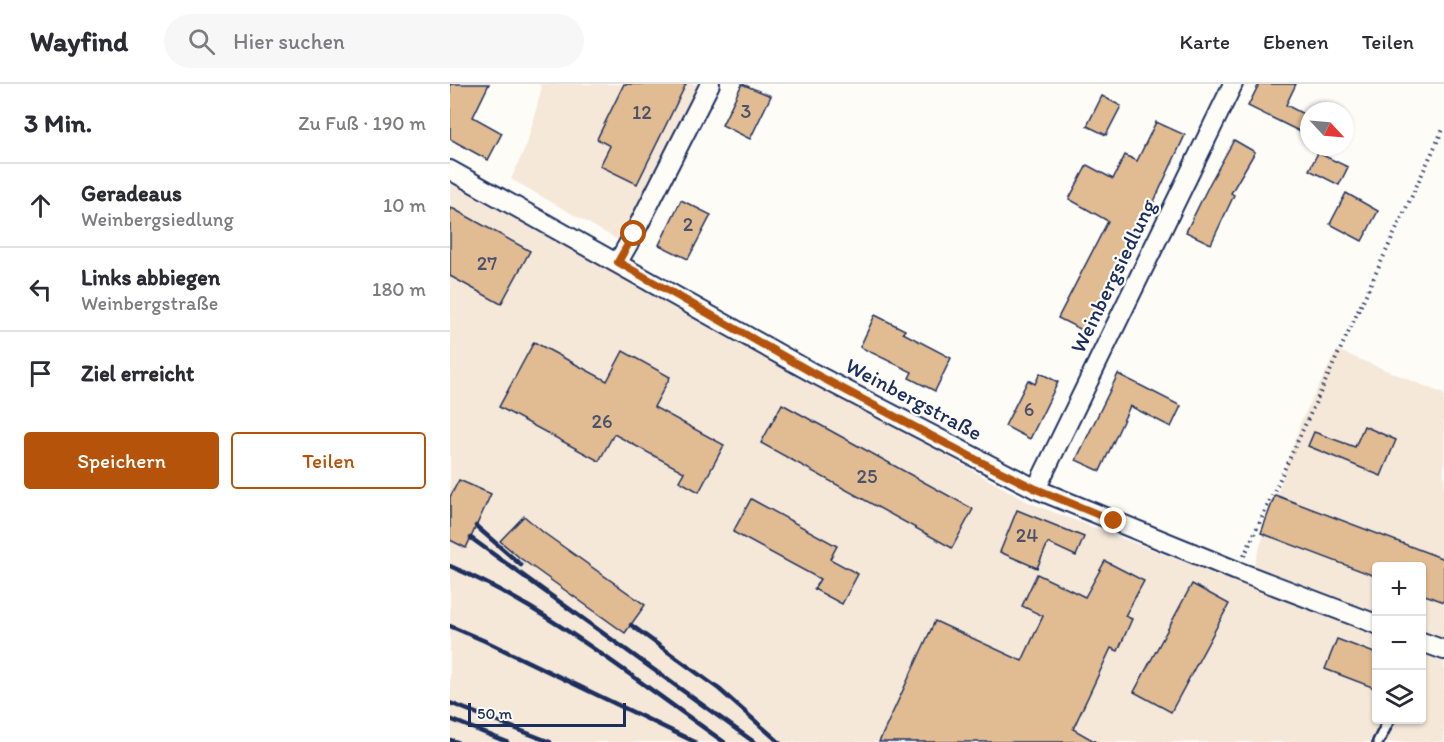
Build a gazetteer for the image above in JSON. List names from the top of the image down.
{
  "streets": {
    "street": ["Weinbergsiedlung", "Weinbergstraße"]
  },
  "crossings": [
    ["Weinbergsiedlung", "Weinbergstraße"]
  ],
  "house_numbers": [
    "3",
    "12",
    "2",
    "27",
    "6",
    "26",
    "25",
    "24"
  ],
  "scale_bar": "50 m",
  "north": "bottom right",
  "page": {
    "header": "Wayfind",
    "search": "Hier suchen",
    "nav": ["Karte", "Ebenen", "Teilen"],
    "heading": ["3 Min.", "Zu Fuß · 190 m"],
    "list": [
      ["Geradeaus", "Weinbergsiedlung", "10 m"],
      ["Links abbiegen", "Weinbergstraße", "180 m"],
      "Ziel erreicht"
    ],
    "buttons": ["Speichern", "Teilen"],
    "map_buttons": ["+", "−"],
    "scale": "50 m"
  }
}
